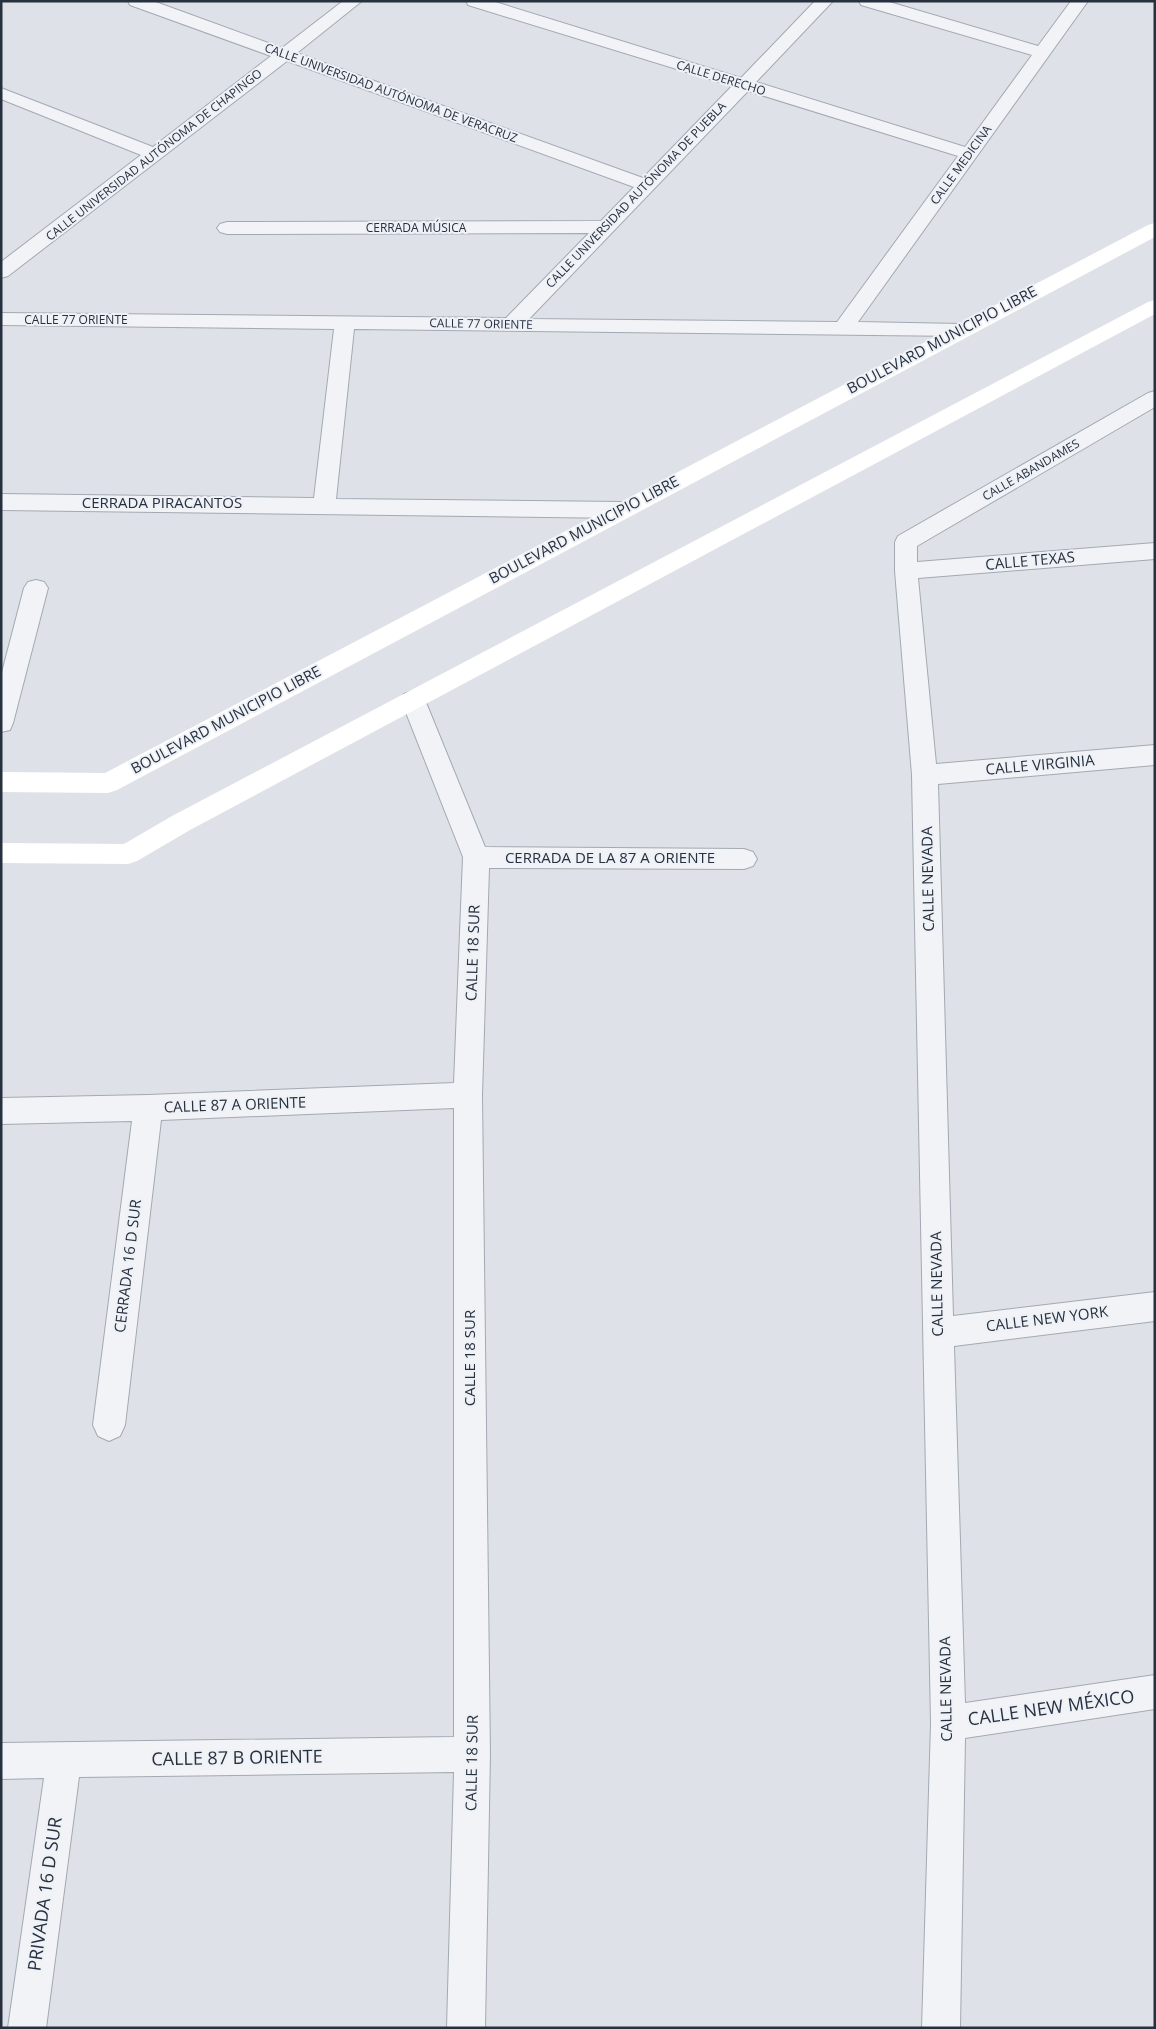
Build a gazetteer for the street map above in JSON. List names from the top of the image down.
{
  "streets": {
    "main road": ["BOULEVARD MUNICIPIO LIBRE"],
    "street": [
      "CALLE DERECHO",
      "CALLE UNIVERSIDAD AUTÓNOMA DE VERACRUZ",
      "CALLE UNIVERSIDAD AUTÓNOMA DE CHAPINGO",
      "CALLE MEDICINA",
      "CALLE UNIVERSIDAD AUTÓNOMA DE PUEBLA",
      "CERRADA MÚSICA",
      "CALLE 77 ORIENTE",
      "CALLE ABANDAMES",
      "CERRADA PIRACANTOS",
      "CALLE TEXAS",
      "CALLE VIRGINIA",
      "CERRADA DE LA 87 A ORIENTE",
      "CALLE NEVADA",
      "CALLE 18 SUR",
      "CALLE 87 A ORIENTE",
      "CERRADA 16 D SUR",
      "CALLE NEW YORK",
      "CALLE NEW MÉXICO",
      "CALLE 87 B ORIENTE",
      "PRIVADA 16 D SUR"
    ]
  },
  "crossings": [
    ["CALLE DERECHO", "CALLE MEDICINA"],
    ["CALLE DERECHO", "CALLE UNIVERSIDAD AUTÓNOMA DE PUEBLA"],
    ["CALLE UNIVERSIDAD AUTÓNOMA DE VERACRUZ", "CALLE UNIVERSIDAD AUTÓNOMA DE CHAPINGO"],
    ["CALLE UNIVERSIDAD AUTÓNOMA DE VERACRUZ", "CALLE UNIVERSIDAD AUTÓNOMA DE PUEBLA"],
    ["CALLE MEDICINA", "CALLE 77 ORIENTE"],
    ["CALLE UNIVERSIDAD AUTÓNOMA DE PUEBLA", "CERRADA MÚSICA"],
    ["CALLE UNIVERSIDAD AUTÓNOMA DE PUEBLA", "CALLE 77 ORIENTE"],
    ["CALLE 77 ORIENTE", "BOULEVARD MUNICIPIO LIBRE"],
    ["BOULEVARD MUNICIPIO LIBRE", "CERRADA PIRACANTOS"],
    ["CALLE ABANDAMES", "CALLE NEVADA"],
    ["CALLE TEXAS", "CALLE NEVADA"],
    ["CALLE VIRGINIA", "CALLE NEVADA"],
    ["CERRADA DE LA 87 A ORIENTE", "CALLE 18 SUR"],
    ["CALLE NEVADA", "CALLE NEW YORK"],
    ["CALLE NEVADA", "CALLE NEW MÉXICO"],
    ["CALLE 18 SUR", "CALLE 87 A ORIENTE"],
    ["CALLE 18 SUR", "CALLE 87 B ORIENTE"],
    ["CALLE 87 A ORIENTE", "CERRADA 16 D SUR"],
    ["CALLE 87 B ORIENTE", "PRIVADA 16 D SUR"]
  ]
}
